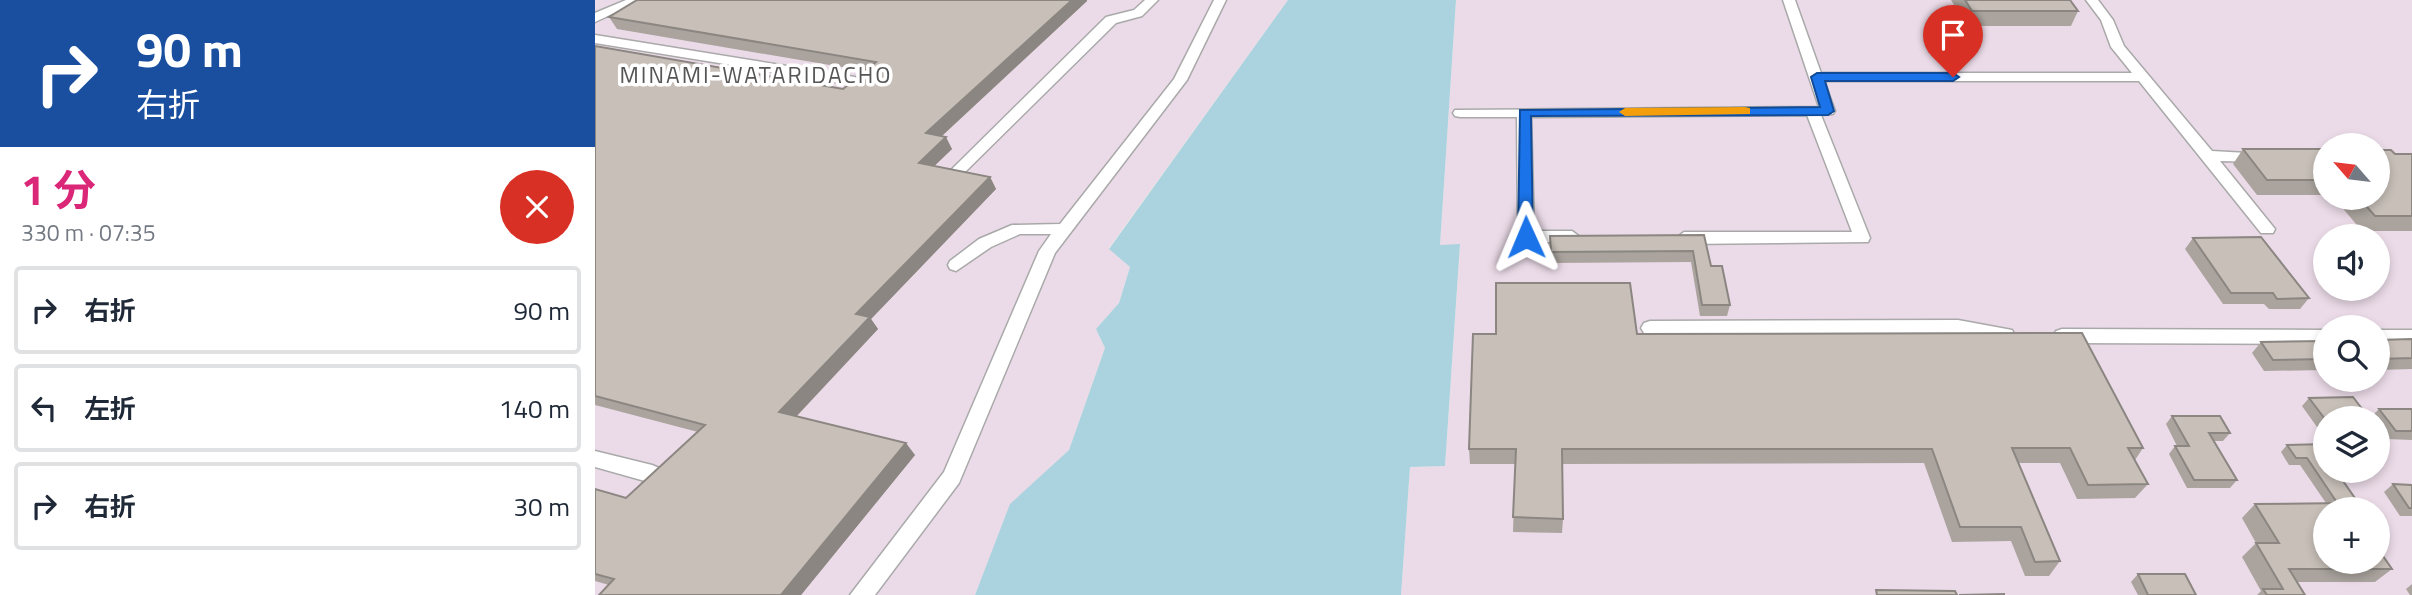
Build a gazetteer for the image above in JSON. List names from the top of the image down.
{
  "districts": ["MINAMI-WATARIDACHO"],
  "north": "top left",
  "page": {
    "turn": ["90 m", "右折"],
    "map_buttons": "+",
    "heading": ["1 分", "330 m · 07:35"],
    "list": [
      {
        "name": "右折",
        "value": "90 m"
      },
      {
        "name": "左折",
        "value": "140 m"
      },
      {
        "name": "右折",
        "value": "30 m"
      }
    ]
  }
}
